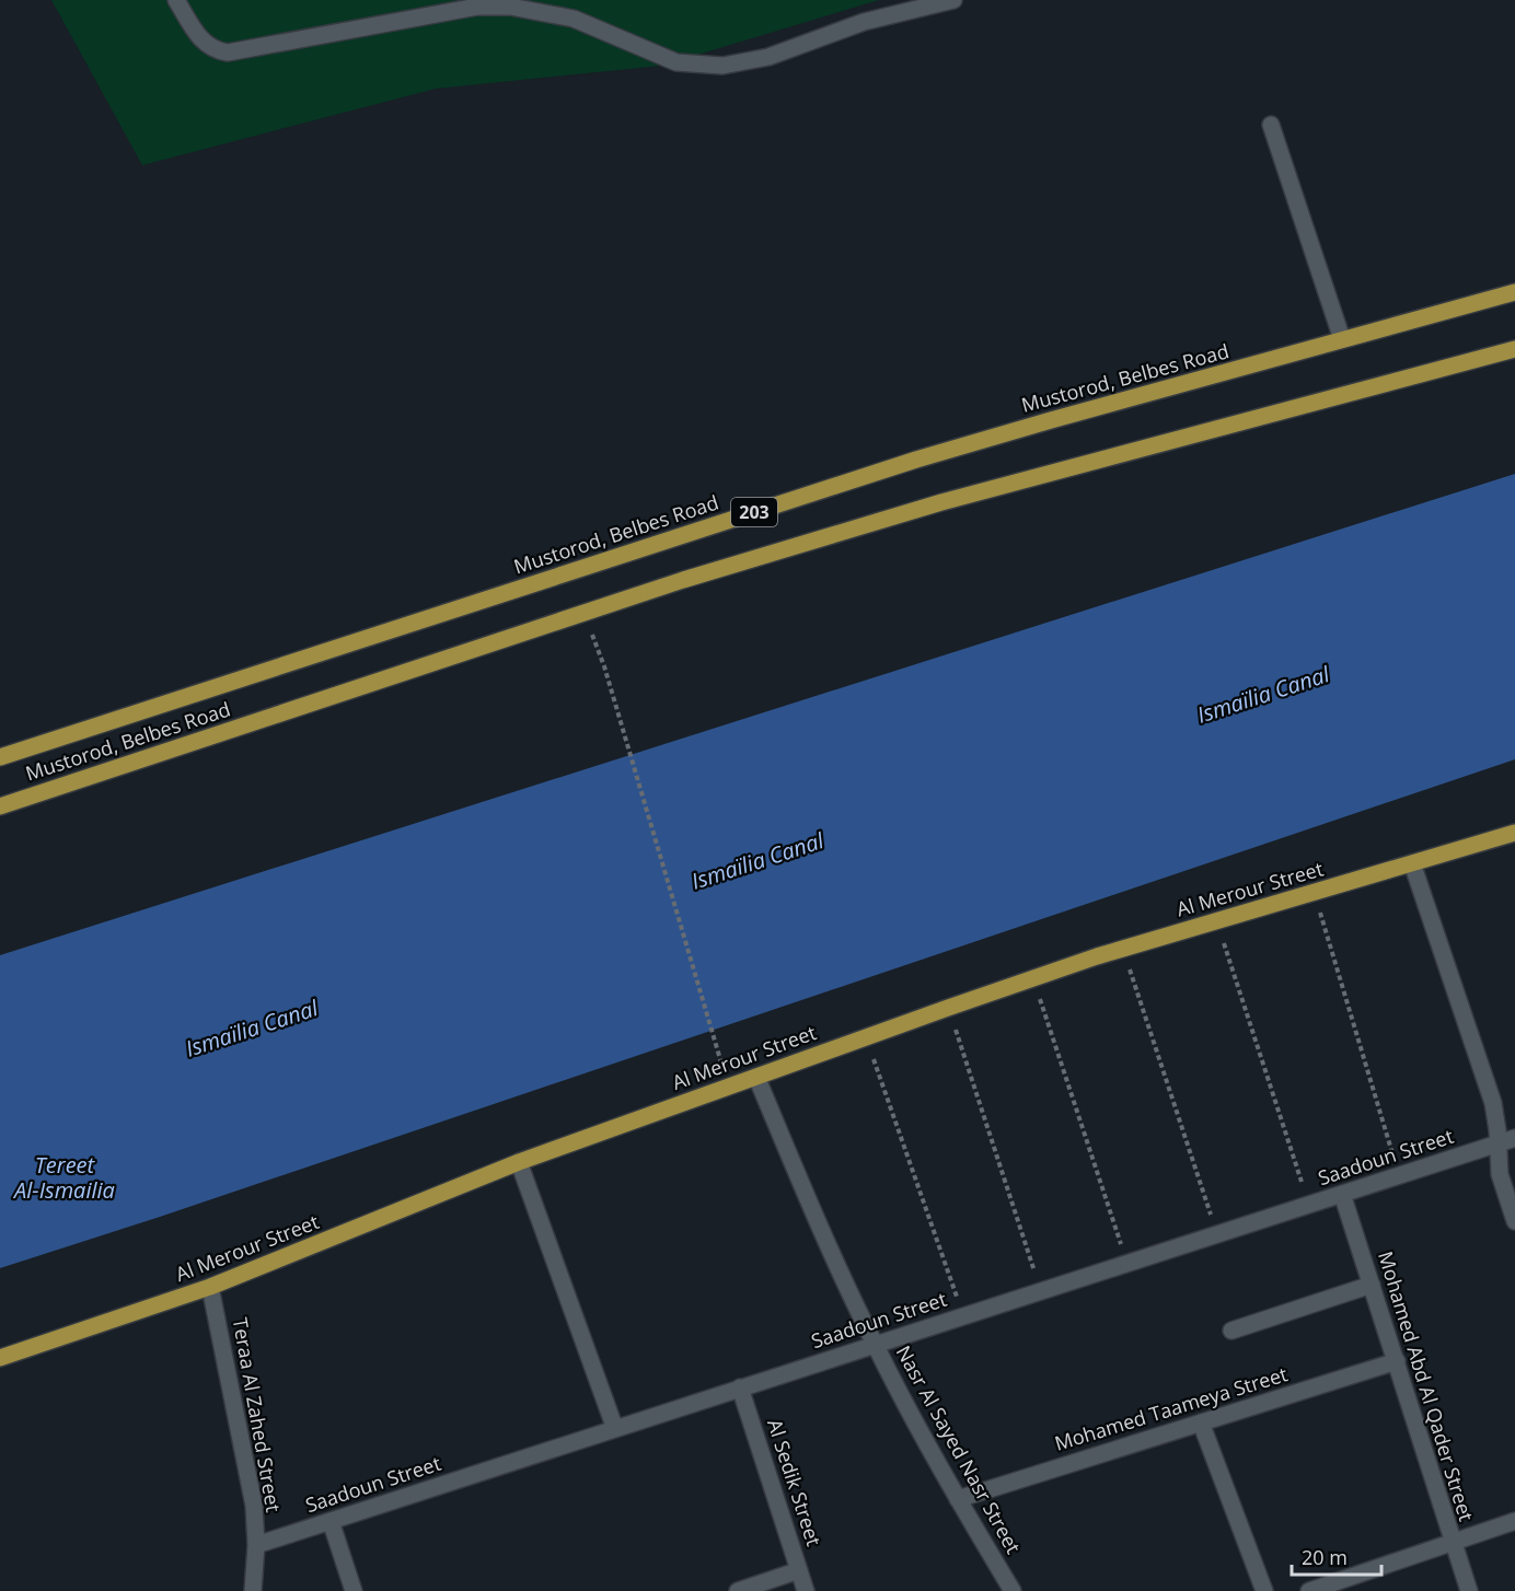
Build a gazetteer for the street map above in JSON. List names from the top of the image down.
{
  "streets": {
    "main road": ["Mustorod, Belbes Road", "203", "Al Merour Street"],
    "street": [
      "Saadoun Street",
      "Mohamed Abd Al Qader Street",
      "Mohamed Taameya Street",
      "Teraa Al Zahed Street",
      "Nasr Al Sayed Nasr Street",
      "Al Sedik Street"
    ]
  },
  "crossings": [
    ["Al Merour Street", "Teraa Al Zahed Street"],
    ["Al Merour Street", "Nasr Al Sayed Nasr Street"],
    ["Saadoun Street", "Mohamed Abd Al Qader Street"],
    ["Saadoun Street", "Teraa Al Zahed Street"],
    ["Saadoun Street", "Nasr Al Sayed Nasr Street"],
    ["Saadoun Street", "Al Sedik Street"],
    ["Mohamed Abd Al Qader Street", "Mohamed Taameya Street"],
    ["Mohamed Taameya Street", "Nasr Al Sayed Nasr Street"]
  ],
  "water": ["Ismaïlia Canal", "Tereet Al-Ismailia"],
  "scale_bar": "20 m"
}
